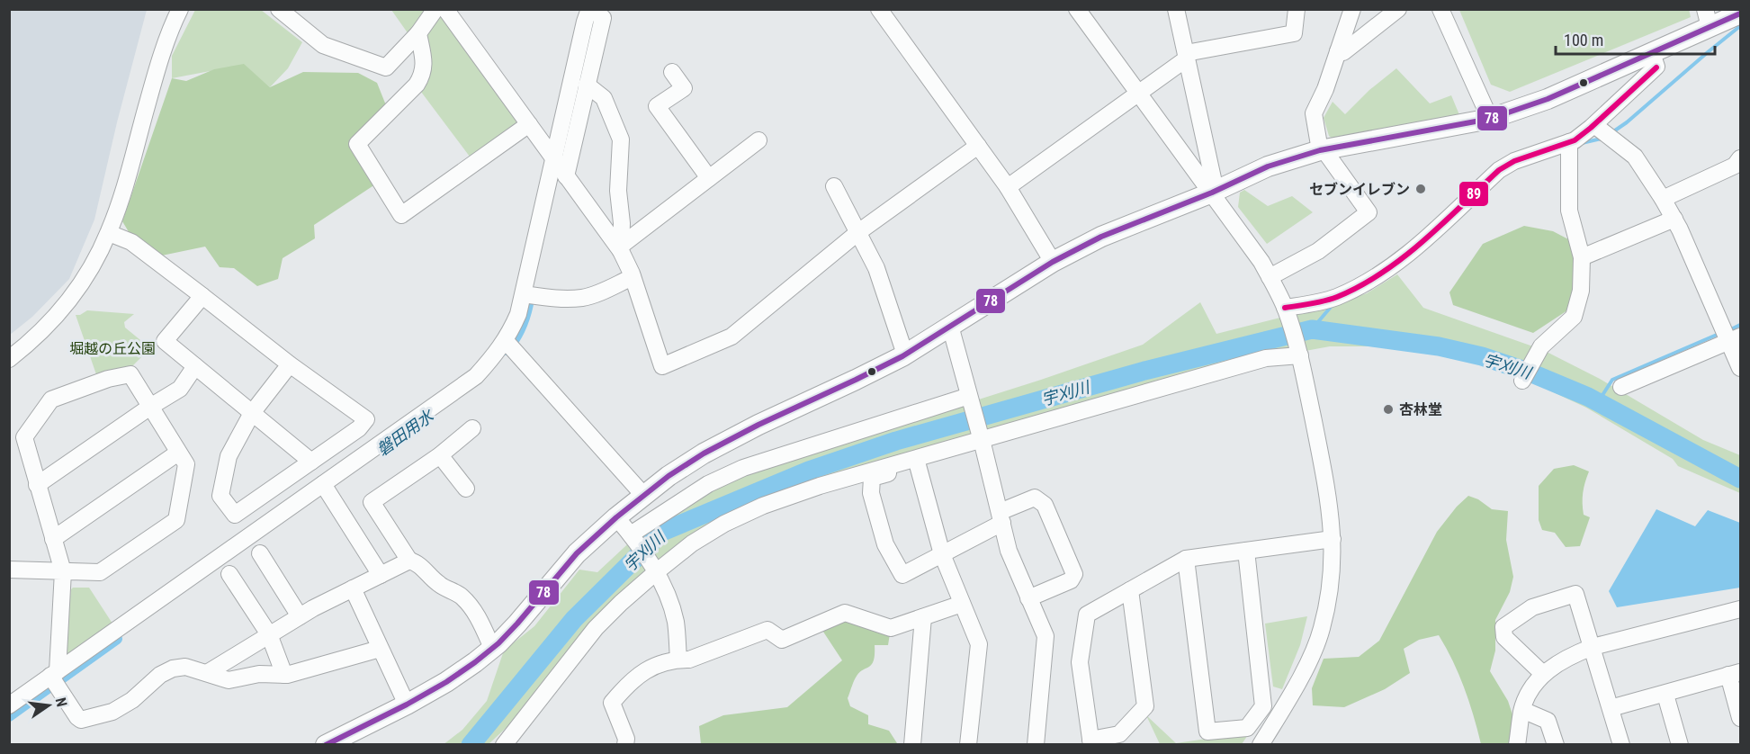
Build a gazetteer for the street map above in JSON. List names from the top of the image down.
{
  "water": ["宇刈川", "磐田用水"],
  "parks": ["堀越の丘公園"],
  "places": ["セブンイレブン", "杏林堂"],
  "lines": ["transit line 78", "transit line 89"],
  "scale_bar": "100 m",
  "north": "right"
}
